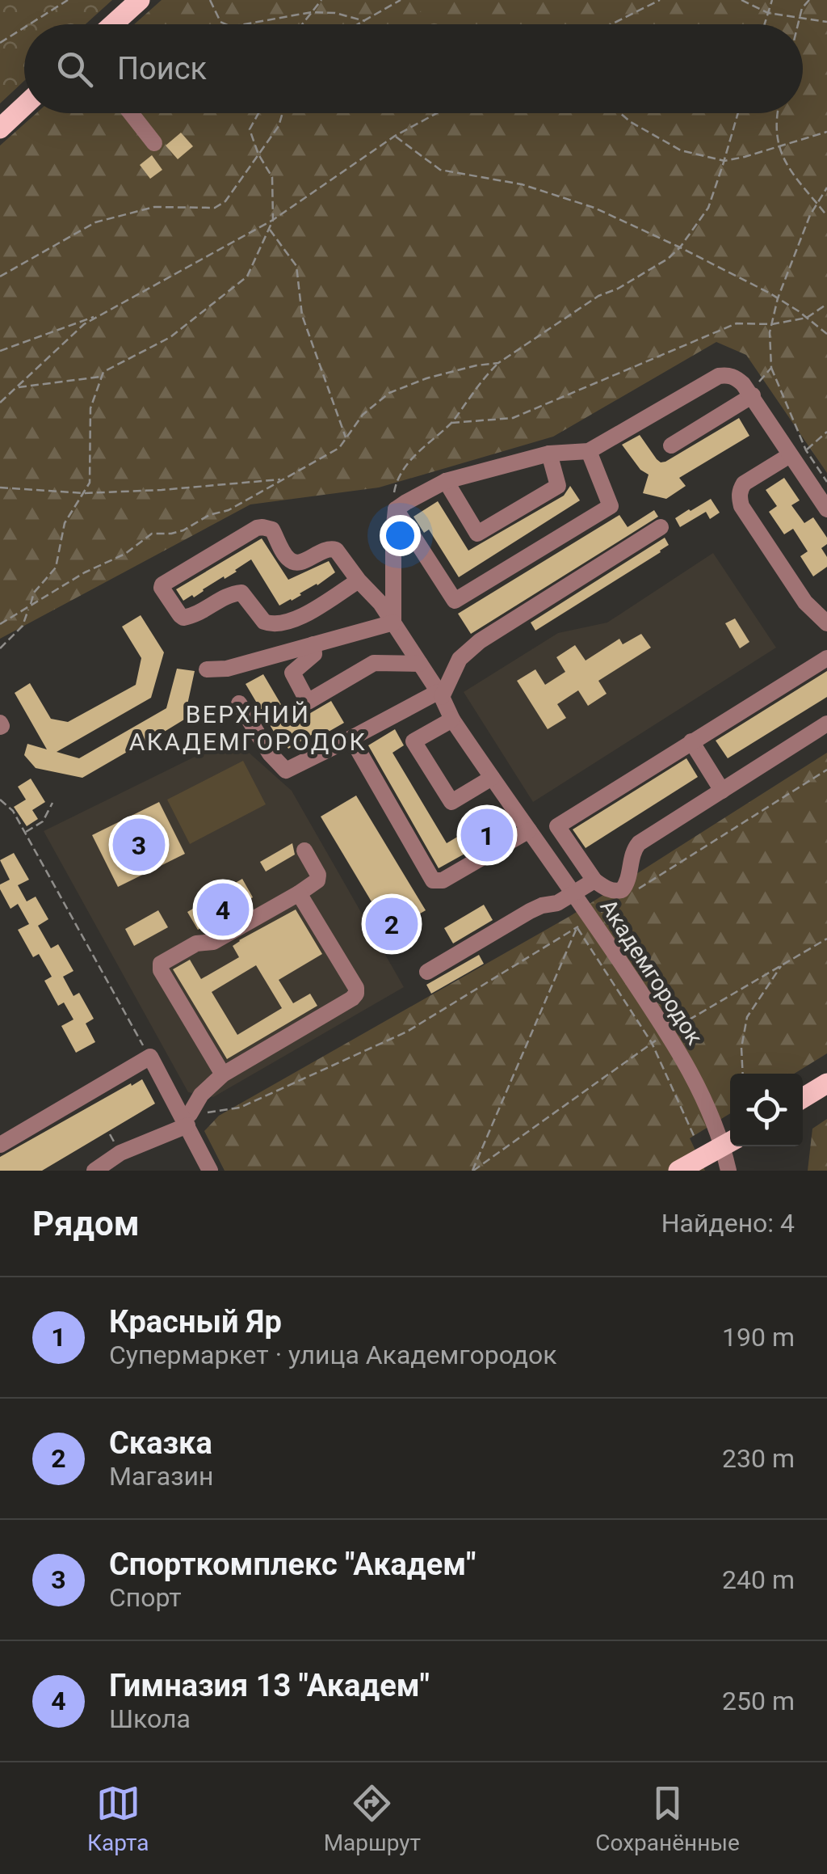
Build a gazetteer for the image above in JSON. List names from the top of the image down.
{
  "streets": {
    "street": ["Академгородок"]
  },
  "districts": ["ВЕРХНИЙ АКАДЕМГОРОДОК"],
  "page": {
    "search": "Поиск",
    "pins": [
      "1",
      "3",
      "4",
      "2"
    ],
    "heading": ["Рядом", "Найдено: 4"],
    "list": [
      {
        "mark": "1",
        "name": "Красный Яр",
        "note": "Супермаркет · улица Академгородок",
        "value": "190 m"
      },
      {
        "mark": "2",
        "name": "Сказка",
        "note": "Магазин",
        "value": "230 m"
      },
      {
        "mark": "3",
        "name": "Спорткомплекс \"Академ\"",
        "note": "Спорт",
        "value": "240 m"
      },
      {
        "mark": "4",
        "name": "Гимназия 13 \"Академ\"",
        "note": "Школа",
        "value": "250 m"
      }
    ],
    "nav": ["Карта", "Маршрут", "Сохранённые"]
  }
}
